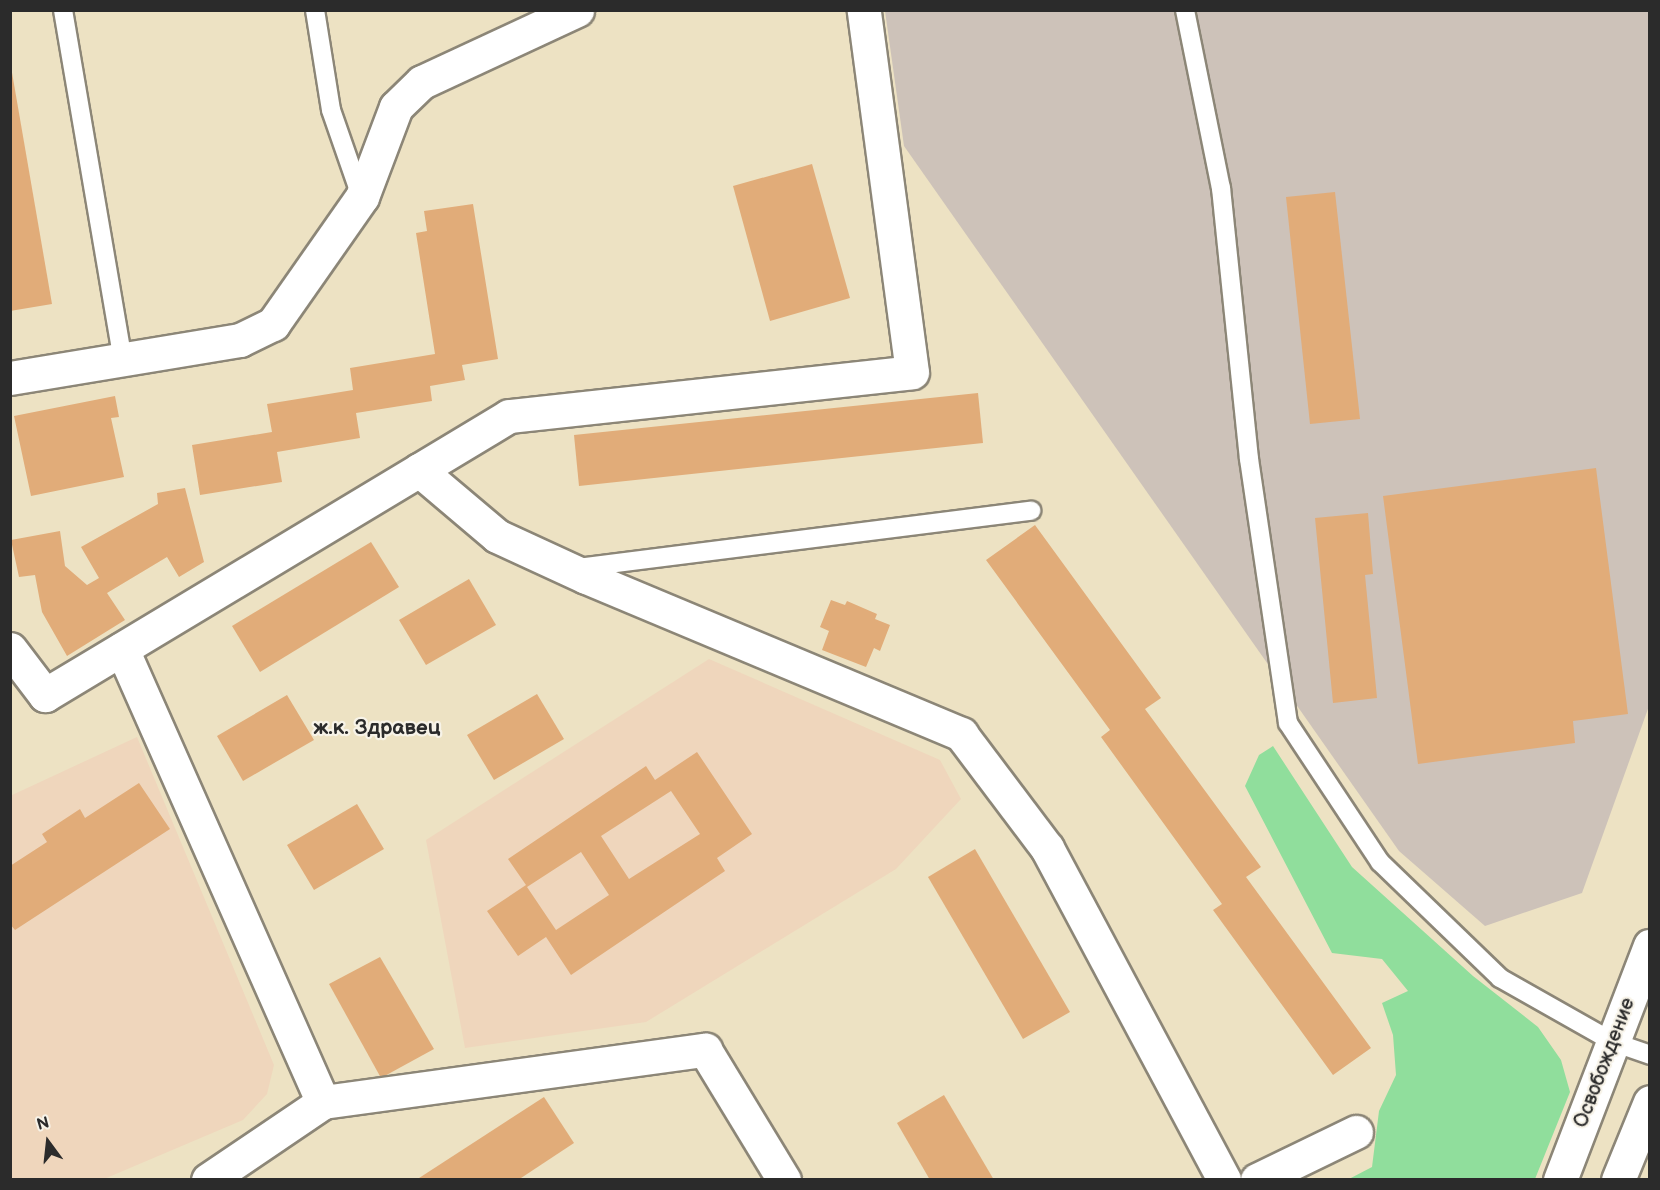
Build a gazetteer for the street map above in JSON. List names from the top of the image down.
{
  "streets": {
    "street": ["Освобождение"]
  },
  "districts": ["ж.к. Здравец"],
  "north": "top"
}
